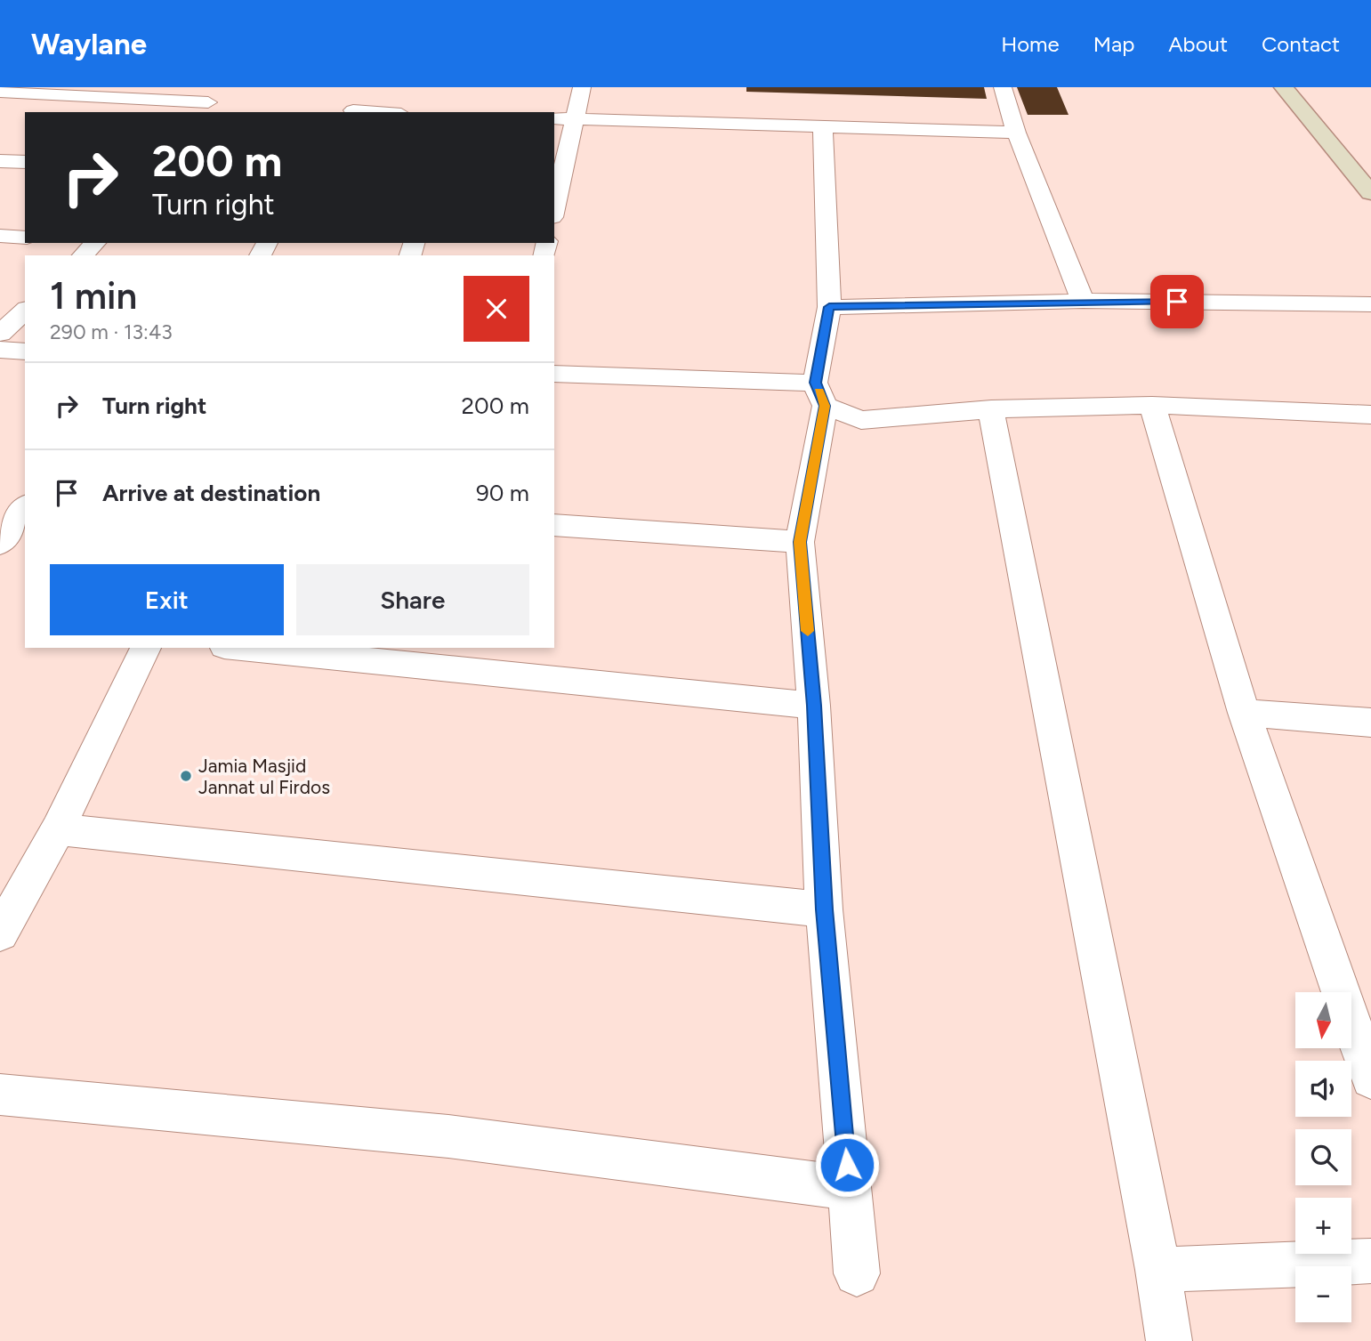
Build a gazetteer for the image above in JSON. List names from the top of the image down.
{
  "places": ["Jamia Masjid Jannat ul Firdos"],
  "north": "bottom",
  "page": {
    "header": "Waylane",
    "nav": [
      "Home",
      "Map",
      "About",
      "Contact"
    ],
    "turn": ["200 m", "Turn right"],
    "heading": ["1 min", "290 m · 13:43"],
    "list": [
      {
        "name": "Turn right",
        "value": "200 m"
      },
      {
        "name": "Arrive at destination",
        "value": "90 m"
      }
    ],
    "buttons": ["Exit", "Share"],
    "map_buttons": ["+", "−"]
  }
}
